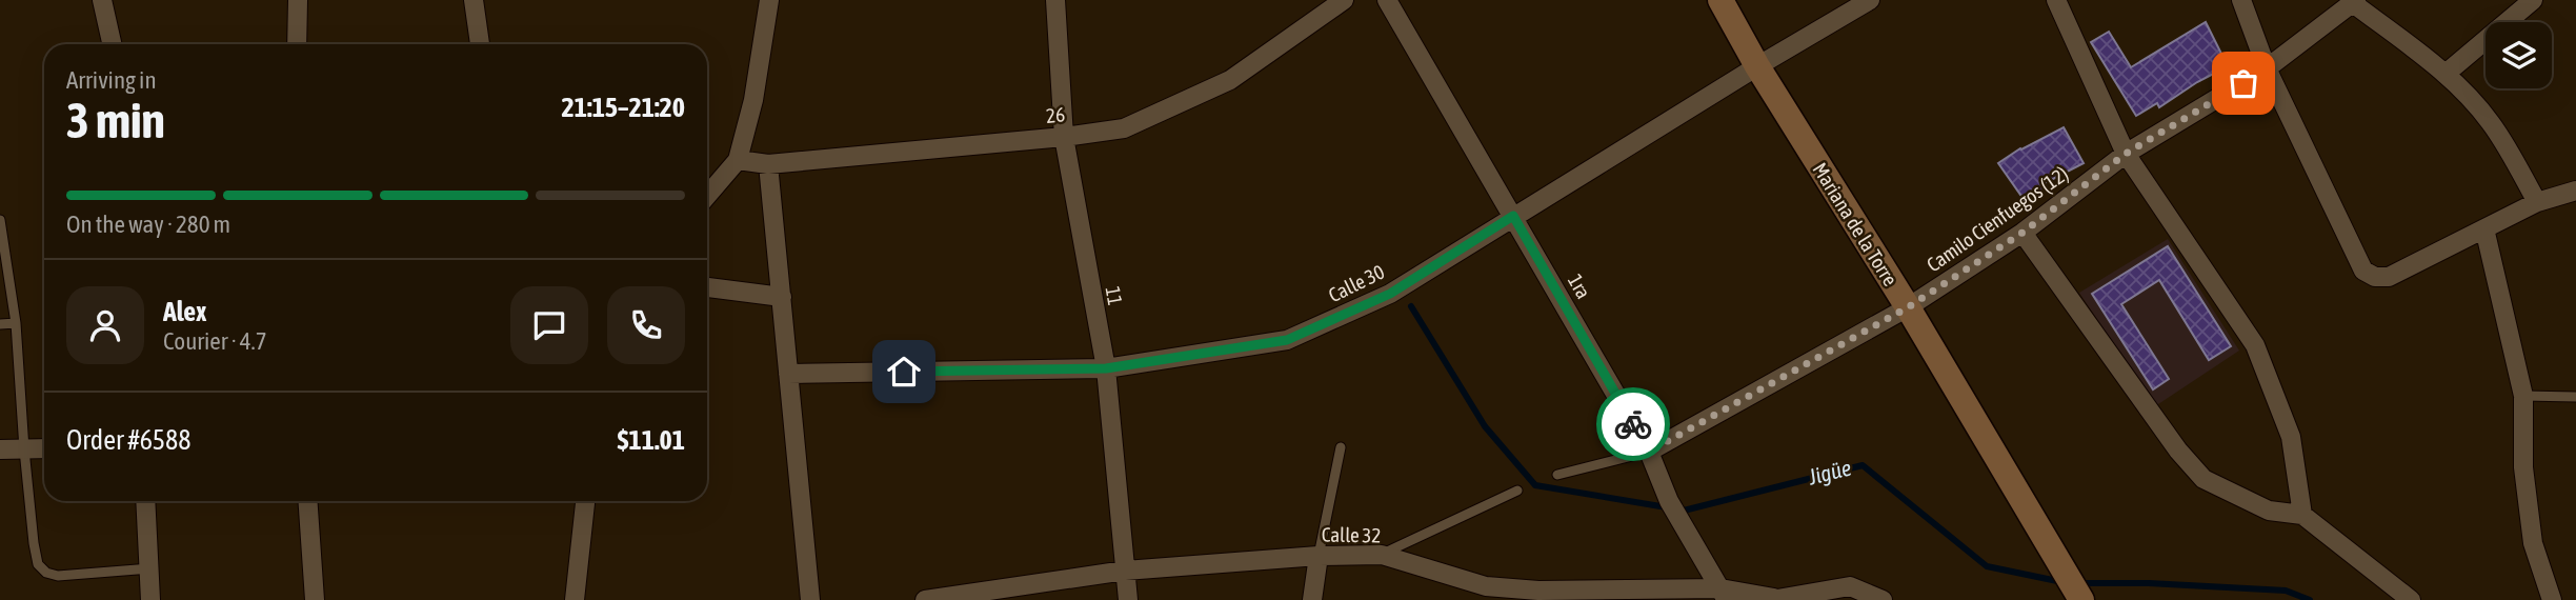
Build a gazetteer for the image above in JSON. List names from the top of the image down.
{
  "streets": {
    "street": [
      "26",
      "Camilo Cienfuegos (12)",
      "Mariana de la Torre",
      "Calle 30",
      "1ra",
      "11",
      "Calle 32"
    ]
  },
  "crossings": [
    ["26", "11"],
    ["Camilo Cienfuegos (12)", "Mariana de la Torre"],
    ["Camilo Cienfuegos (12)", "1ra"],
    ["Mariana de la Torre", "Calle 30"],
    ["Calle 30", "1ra"],
    ["Calle 30", "11"],
    ["1ra", "Calle 32"],
    ["11", "Calle 32"]
  ],
  "water": ["Jigüe"],
  "page": {
    "heading": ["3 min", "Arriving in", "21:15–21:20"],
    "panel": [
      "Alex",
      "Courier · 4.7",
      "Order #6588",
      "$11.01"
    ],
    "bar": "On the way · 280 m"
  }
}
